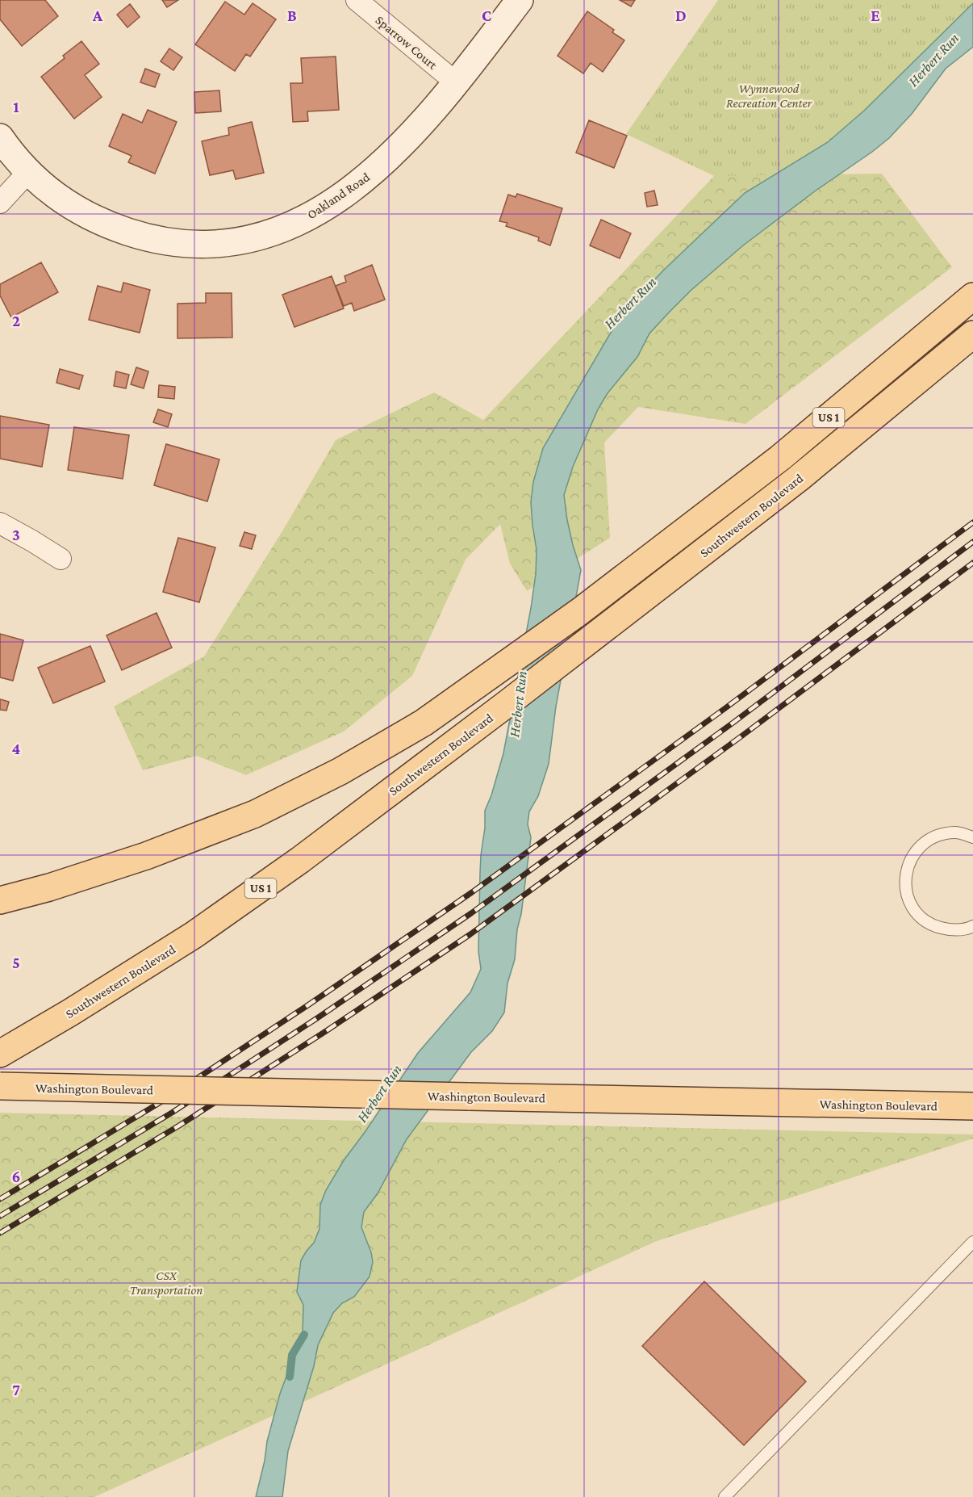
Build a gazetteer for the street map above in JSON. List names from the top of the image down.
{
  "streets": {
    "main road": ["US 1", "Southwestern Boulevard", "Washington Boulevard"],
    "street": ["Sparrow Court", "Oakland Road"]
  },
  "crossings": [
    ["Sparrow Court", "Oakland Road"]
  ],
  "water": ["Herbert Run"],
  "parks": ["Wynnewood Recreation Center", "CSX Transportation"],
  "grid": {
    "columns": [
      "A",
      "B",
      "C",
      "D",
      "E"
    ],
    "rows": [
      "1",
      "2",
      "3",
      "4",
      "5",
      "6",
      "7"
    ]
  }
}
